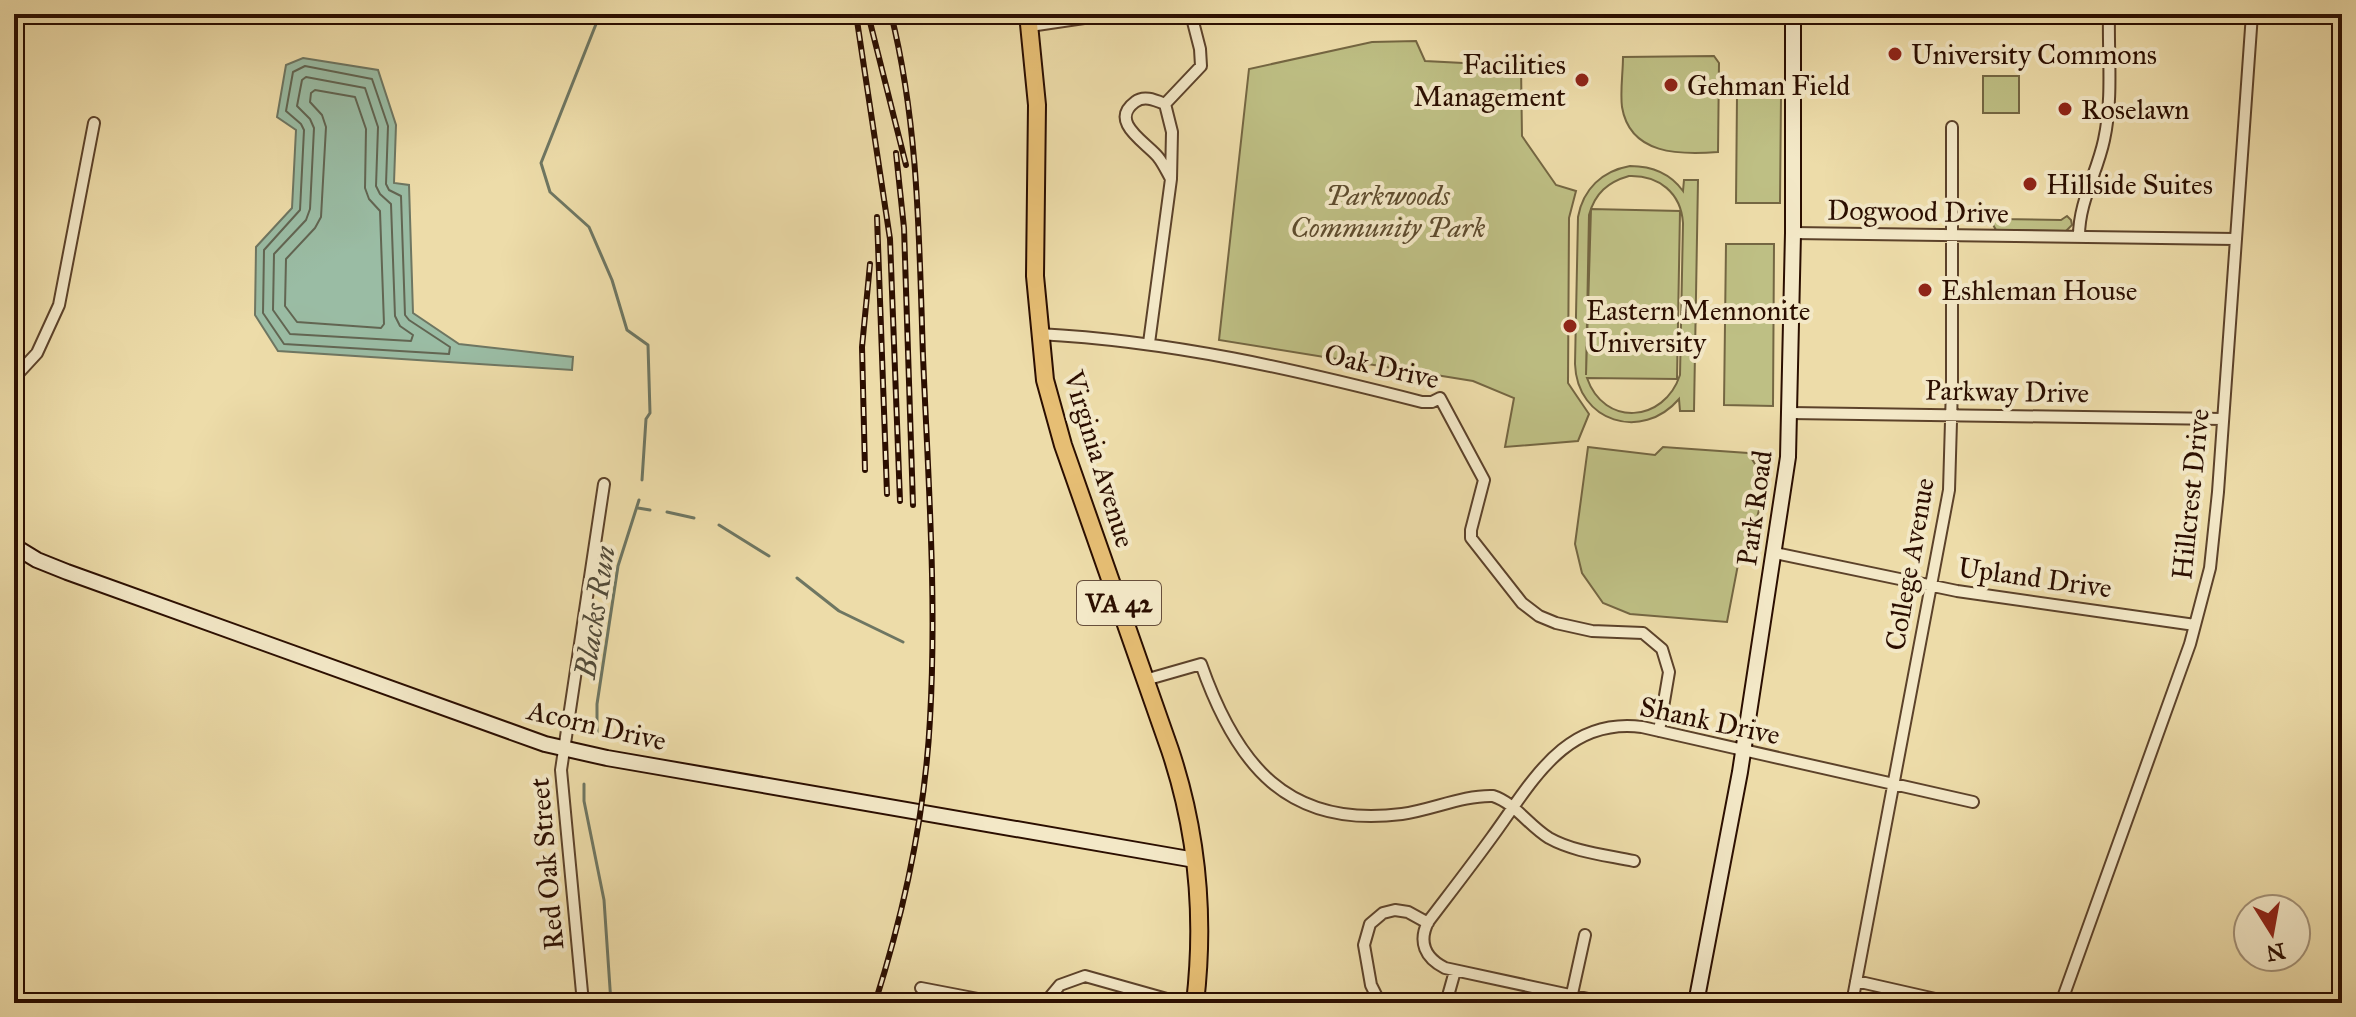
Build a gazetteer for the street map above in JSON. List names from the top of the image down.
{
  "streets": {
    "main road": ["Virginia Avenue", "VA 42"],
    "street": [
      "Dogwood Drive",
      "Oak Drive",
      "Parkway Drive",
      "Hillcrest Drive",
      "Park Road",
      "College Avenue",
      "Upland Drive",
      "Shank Drive",
      "Acorn Drive",
      "Red Oak Street"
    ]
  },
  "crossings": [
    ["Dogwood Drive", "Hillcrest Drive"],
    ["Dogwood Drive", "Park Road"],
    ["Dogwood Drive", "College Avenue"],
    ["Oak Drive", "Virginia Avenue"],
    ["Oak Drive", "Shank Drive"],
    ["Parkway Drive", "Hillcrest Drive"],
    ["Parkway Drive", "Park Road"],
    ["Parkway Drive", "College Avenue"],
    ["Virginia Avenue", "Acorn Drive"],
    ["Hillcrest Drive", "Upland Drive"],
    ["Park Road", "Upland Drive"],
    ["Park Road", "Shank Drive"],
    ["College Avenue", "Upland Drive"],
    ["College Avenue", "Shank Drive"],
    ["Acorn Drive", "Red Oak Street"]
  ],
  "water": ["Blacks Run"],
  "parks": ["Parkwoods Community Park"],
  "places": [
    "University Commons",
    "Facilities Management",
    "Gehman Field",
    "Roselawn",
    "Hillside Suites",
    "Eshleman House",
    "Eastern Mennonite University"
  ],
  "north": "bottom"
}
